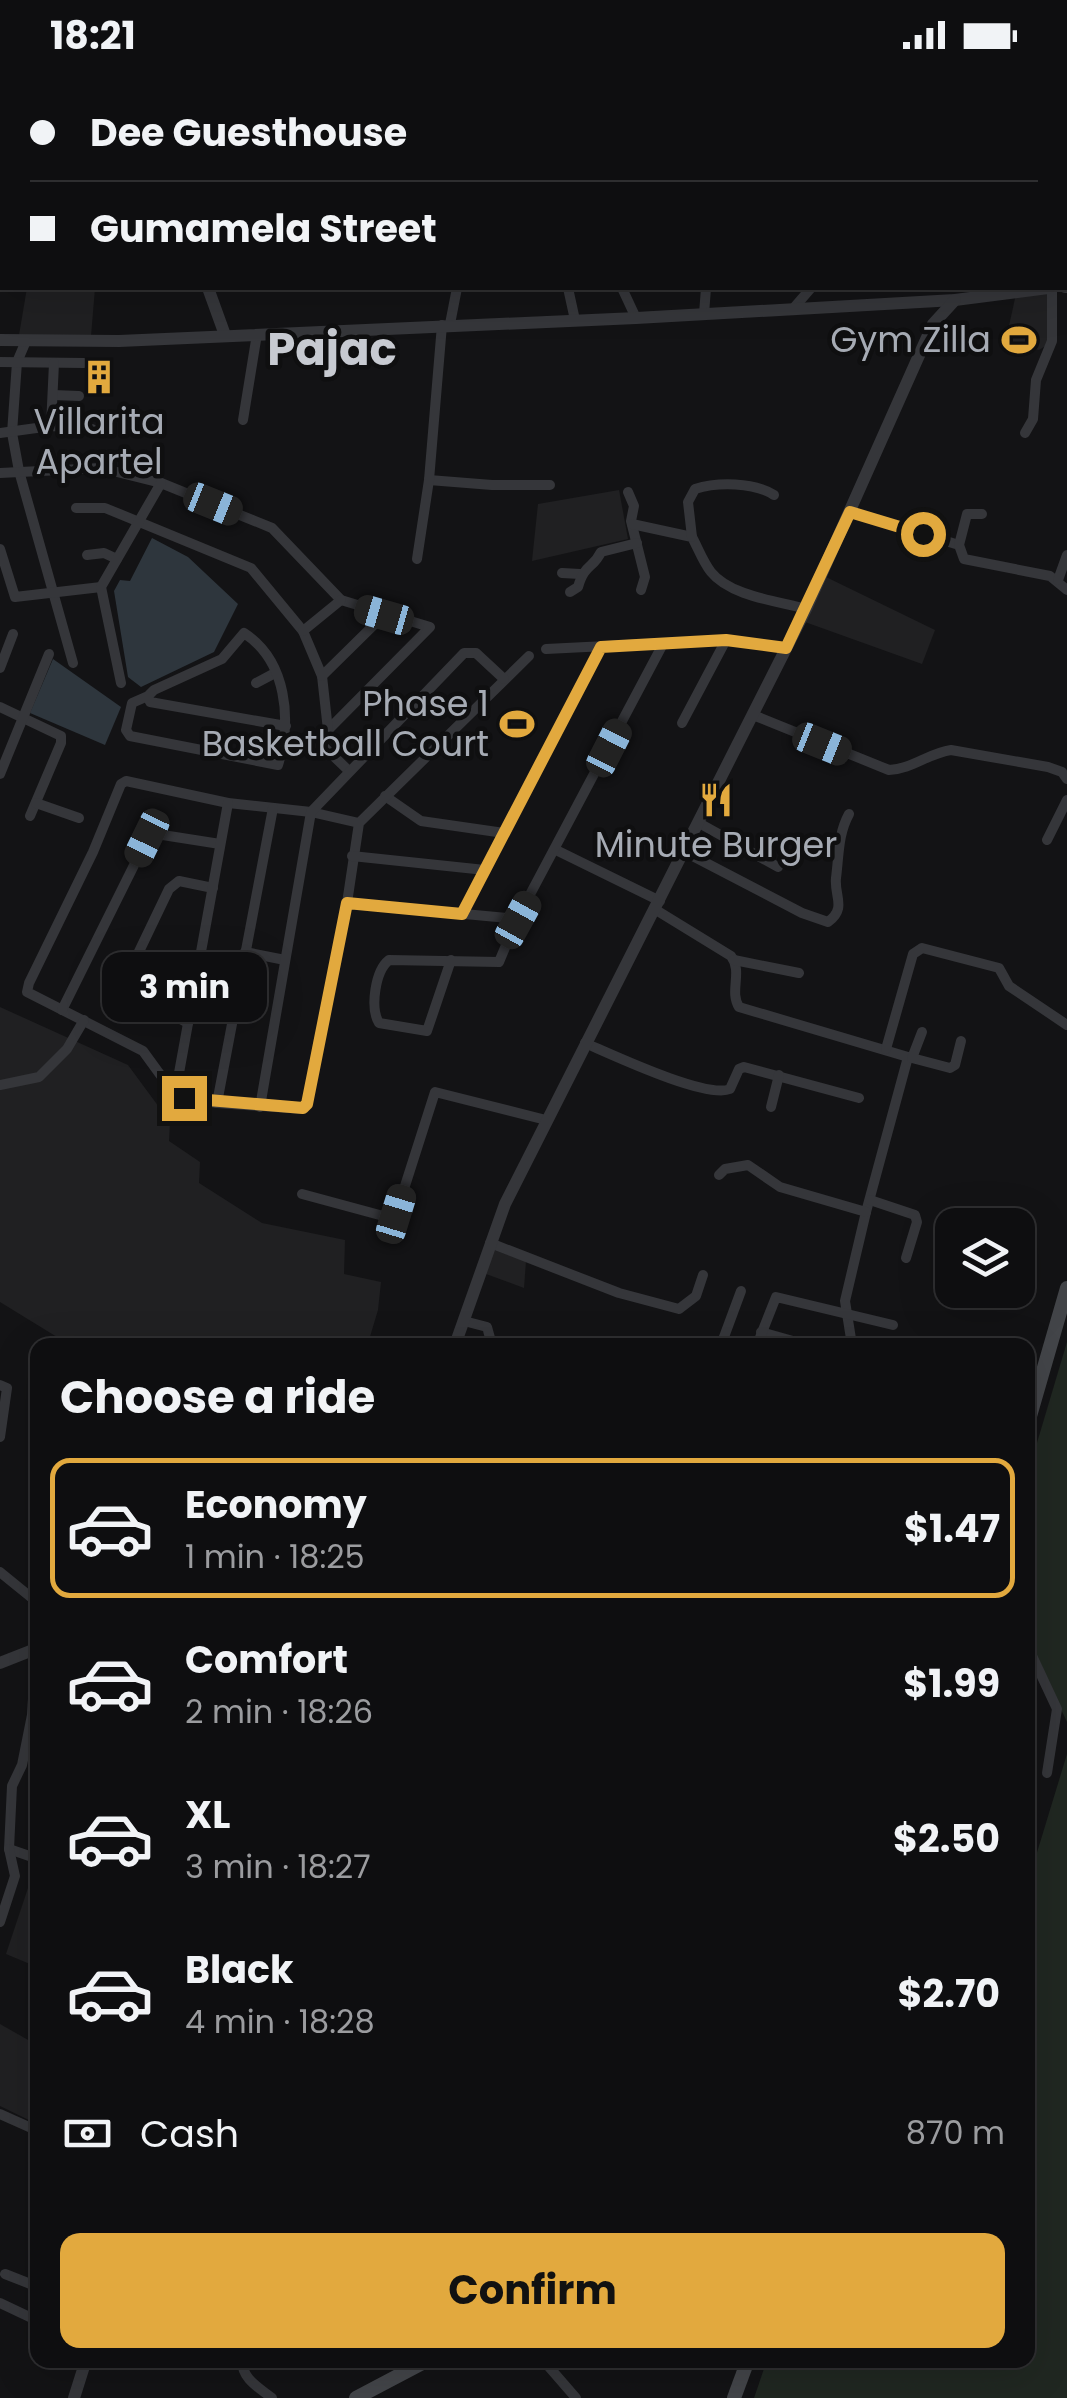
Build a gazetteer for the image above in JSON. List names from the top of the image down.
{
  "districts": ["Pajac"],
  "places": {
    "sports": ["Gym Zilla", "Phase 1 Basketball Court"],
    "building": ["Villarita Apartel"],
    "restaurant": ["Minute Burger"]
  },
  "page": {
    "status": "18:21",
    "banner": ["Dee Guesthouse", "Gumamela Street"],
    "bubble": "3 min",
    "heading": "Choose a ride",
    "list": [
      {
        "name": "Economy",
        "note": "1 min · 18:25",
        "value": "$1.47"
      },
      {
        "name": "Comfort",
        "note": "2 min · 18:26",
        "value": "$1.99"
      },
      {
        "name": "XL",
        "note": "3 min · 18:27",
        "value": "$2.50"
      },
      {
        "name": "Black",
        "note": "4 min · 18:28",
        "value": "$2.70"
      }
    ],
    "pay": ["Cash", "870 m"],
    "buttons": "Confirm"
  }
}
